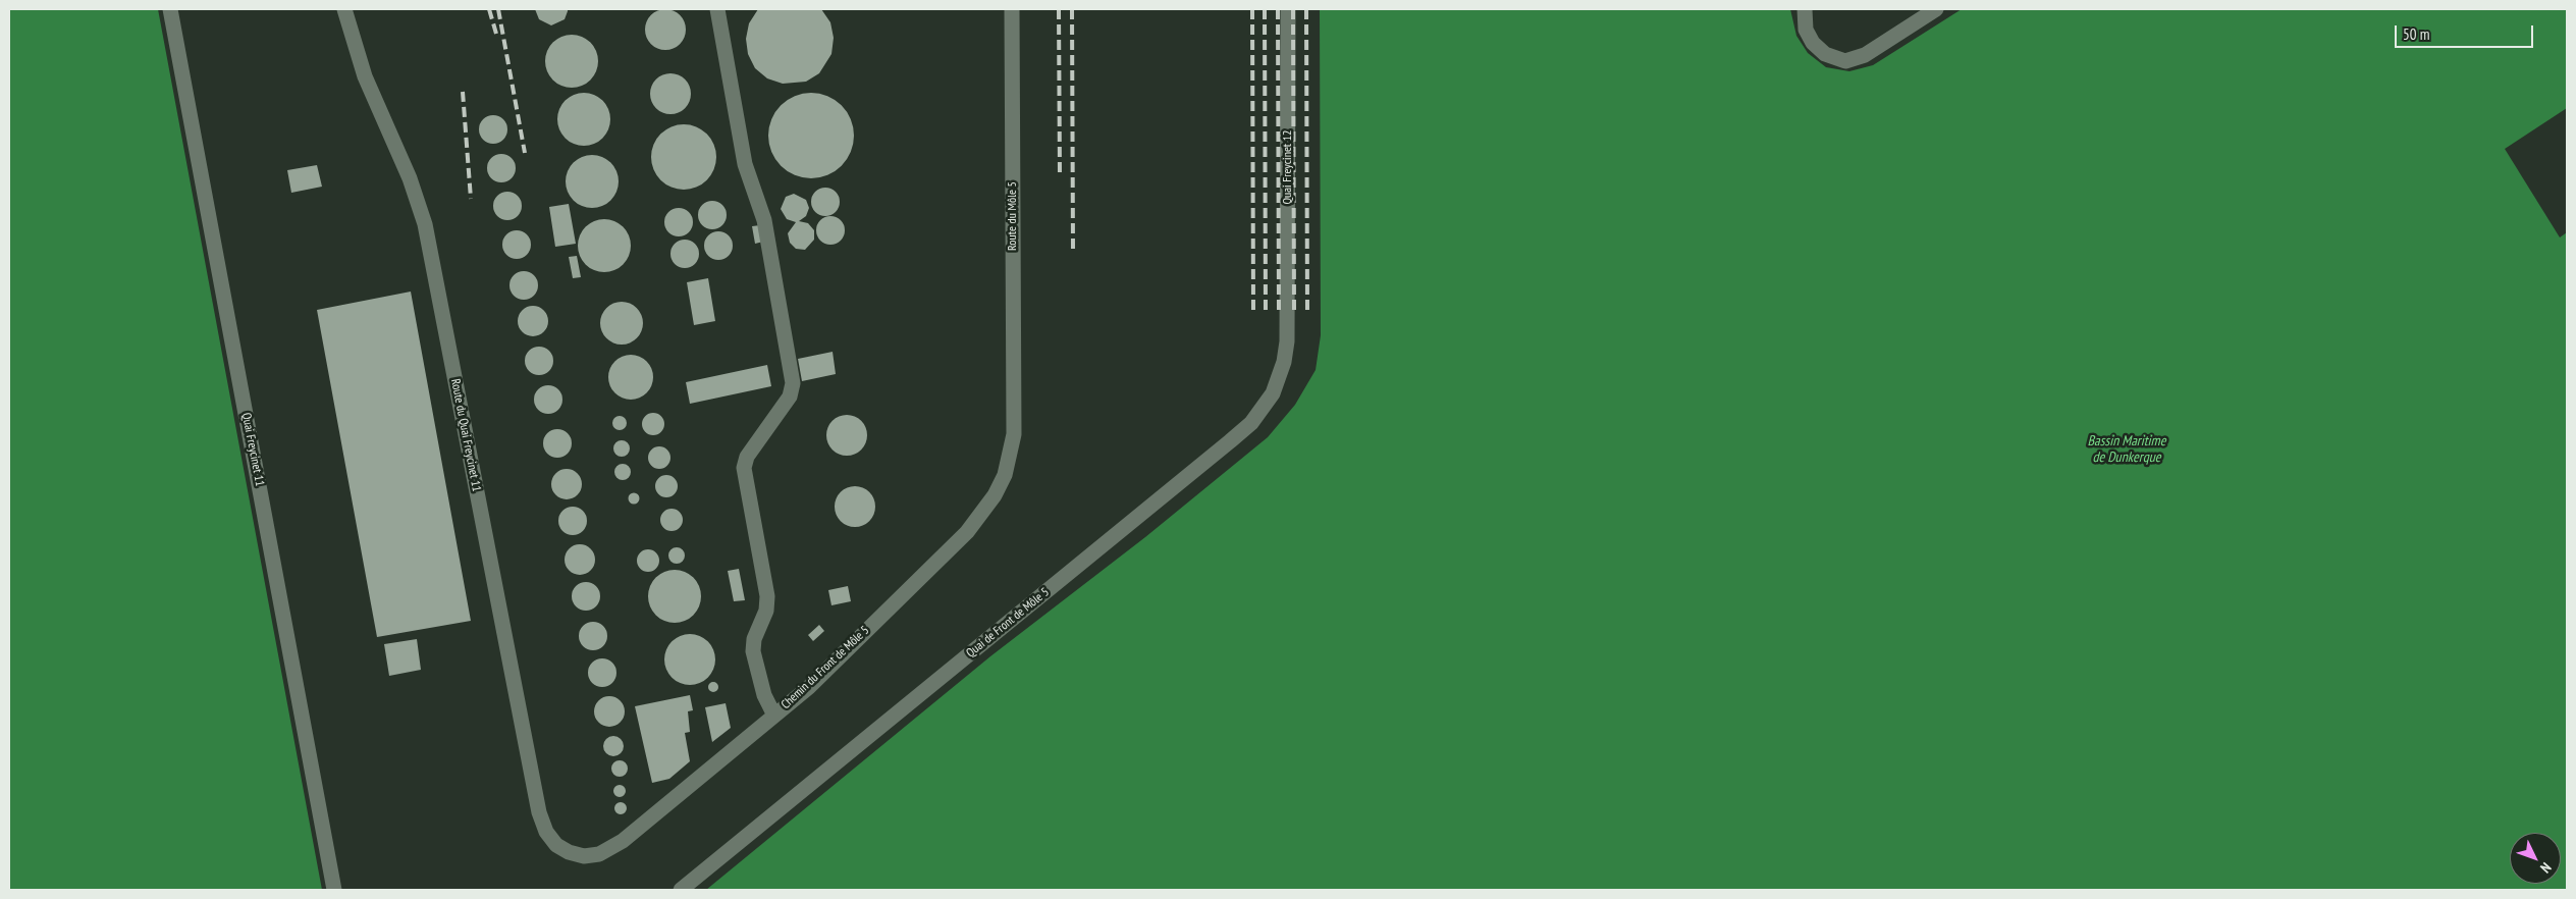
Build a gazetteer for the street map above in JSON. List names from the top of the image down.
{
  "streets": {
    "street": [
      "Quai Freycinet 12",
      "Route du Môle 5",
      "Route du Quai Freycinet 11",
      "Quai Freycinet 11",
      "Quai de Front de Môle 5",
      "Chemin du Front de Môle 5"
    ]
  },
  "crossings": [
    ["Quai Freycinet 12", "Quai de Front de Môle 5"],
    ["Route du Môle 5", "Chemin du Front de Môle 5"],
    ["Route du Quai Freycinet 11", "Chemin du Front de Môle 5"]
  ],
  "water": ["Bassin Maritime de Dunkerque"],
  "scale_bar": "50 m",
  "north": "bottom right"
}
